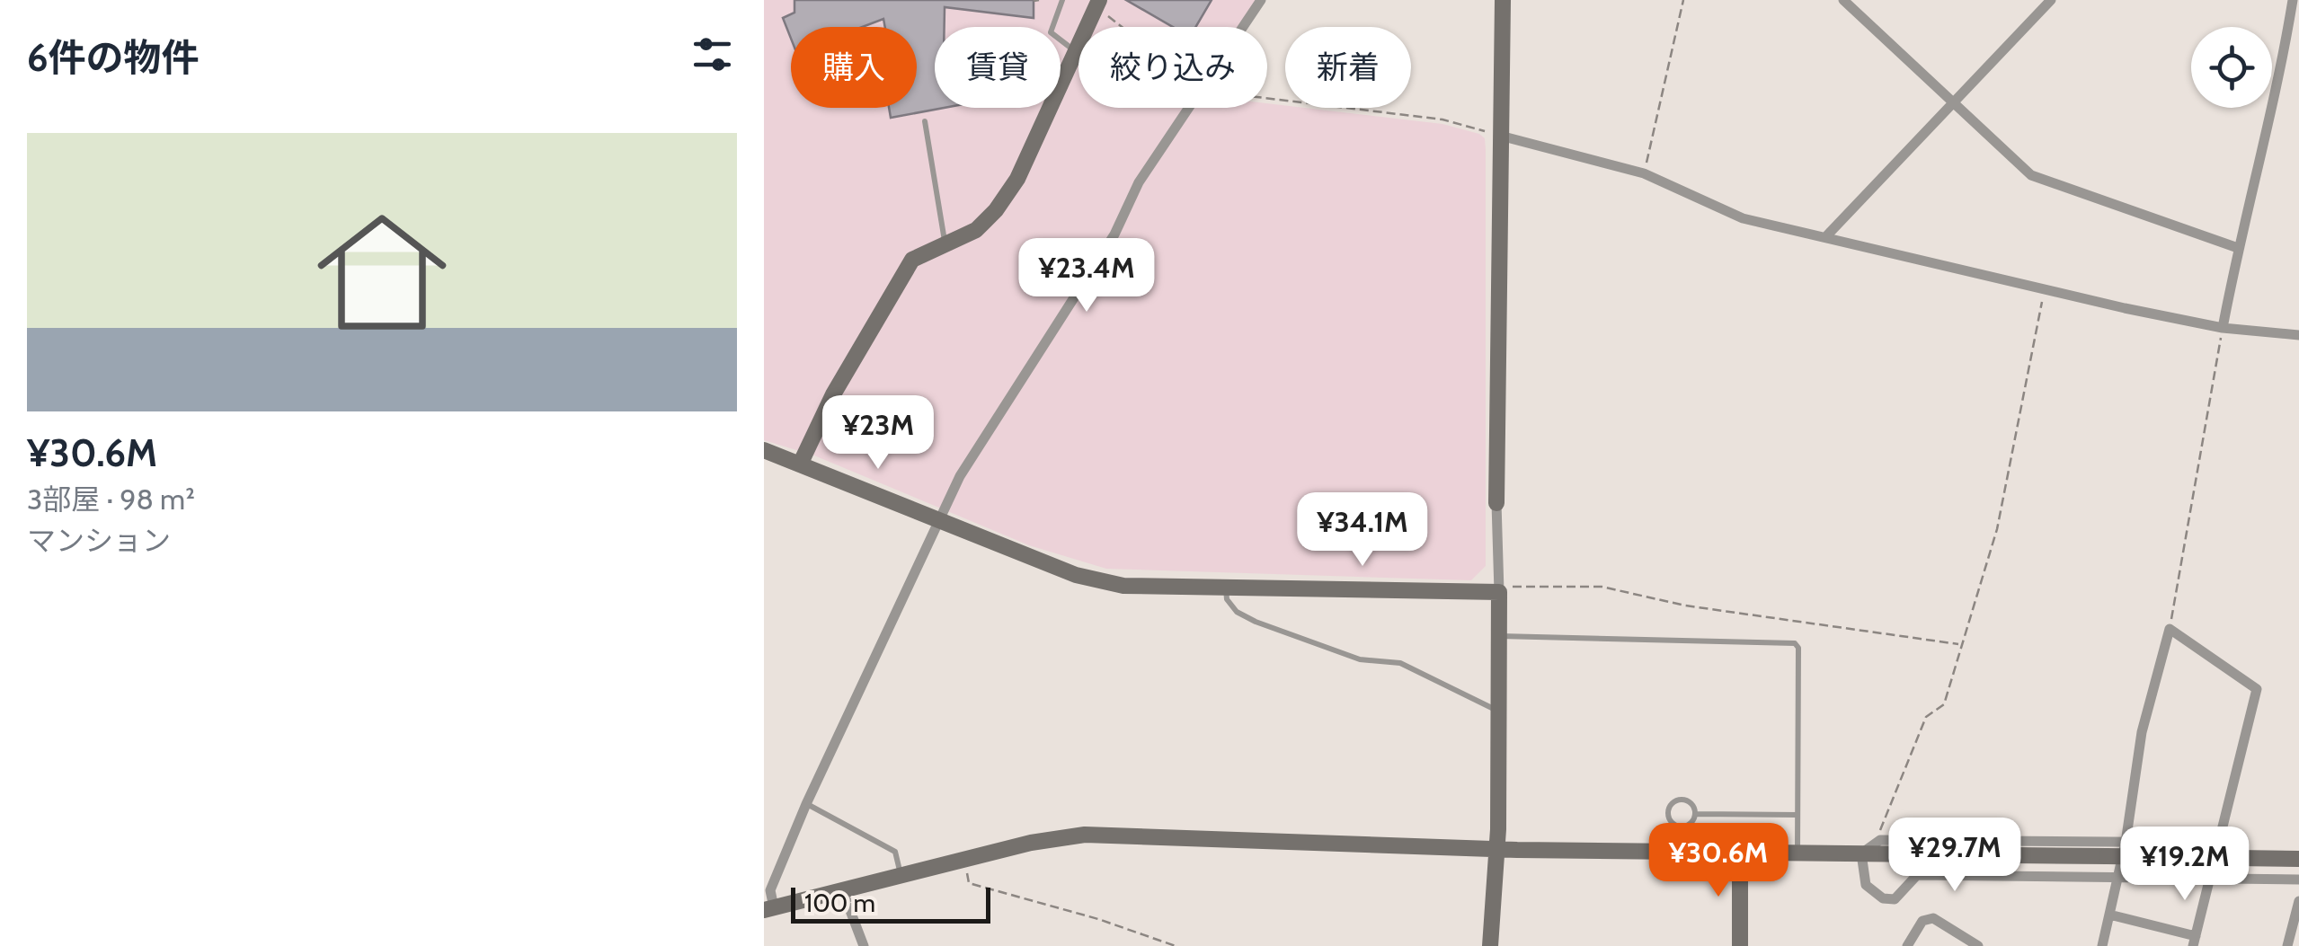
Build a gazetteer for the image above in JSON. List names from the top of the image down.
{
  "scale_bar": "100 m",
  "page": {
    "heading": "6件の物件",
    "chip": [
      "購入",
      "賃貸",
      "絞り込み",
      "新着"
    ],
    "list": [
      {
        "name": "¥30.6M",
        "note": "3部屋 · 98 m² · マンション"
      }
    ],
    "price": [
      "¥23.4M",
      "¥23M",
      "¥34.1M",
      "¥29.7M",
      "¥30.6M",
      "¥19.2M"
    ],
    "scale": "100 m"
  }
}
